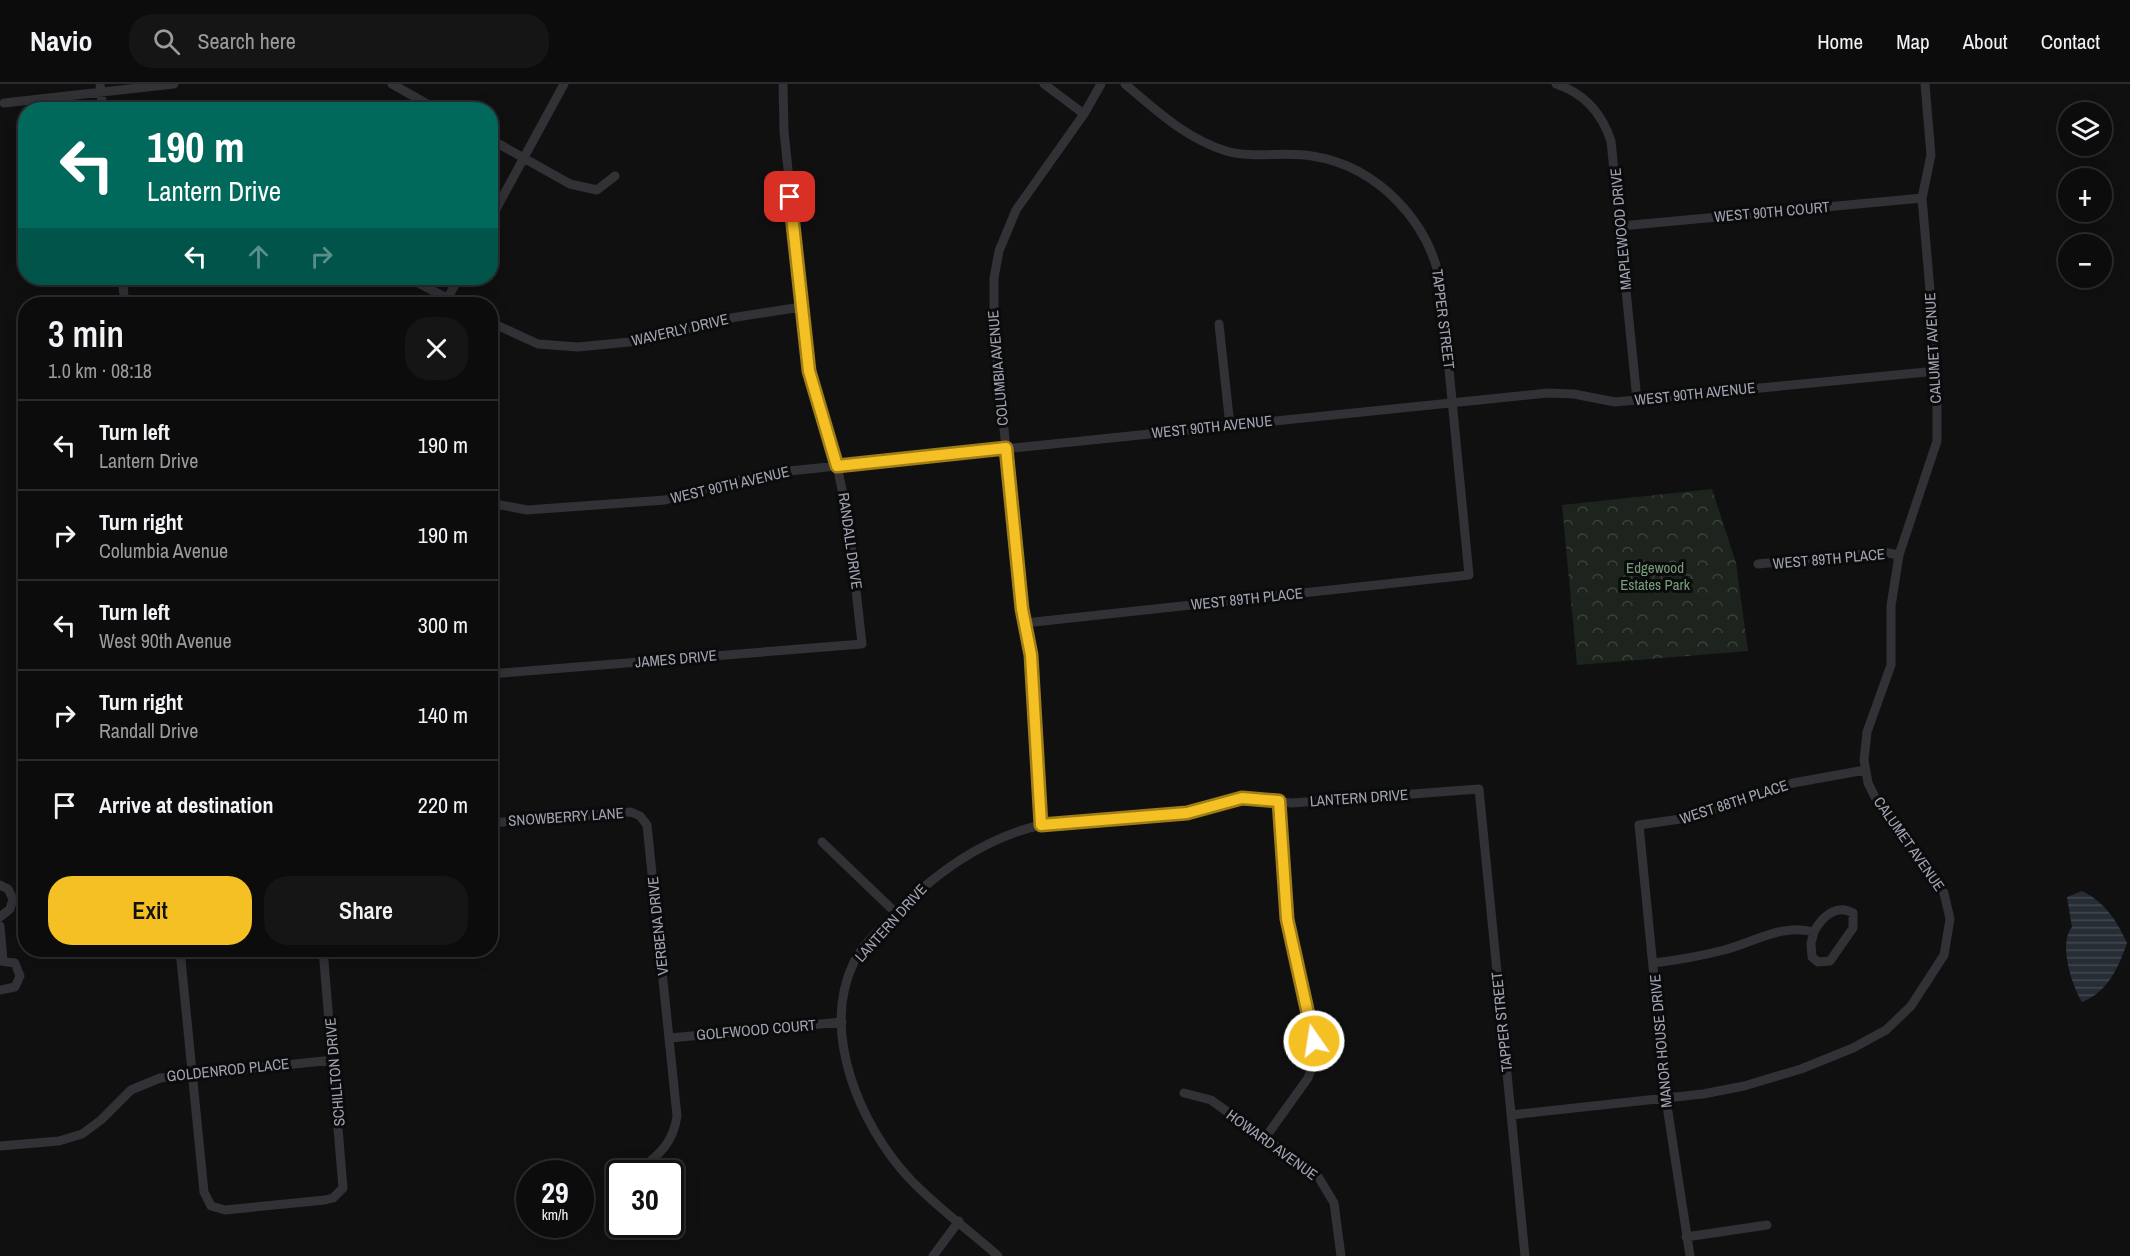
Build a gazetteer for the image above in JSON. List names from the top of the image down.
{
  "streets": {
    "street": [
      "WEST 90TH COURT",
      "MAPLEWOOD DRIVE",
      "TAPPER STREET",
      "WAVERLY DRIVE",
      "CALUMET AVENUE",
      "COLUMBIA AVENUE",
      "WEST 90TH AVENUE",
      "RANDALL DRIVE",
      "WEST 89TH PLACE",
      "JAMES DRIVE",
      "LANTERN DRIVE",
      "WEST 88TH PLACE",
      "SNOWBERRY LANE",
      "VERBENA DRIVE",
      "GOLFWOOD COURT",
      "MANOR HOUSE DRIVE",
      "GOLDENROD PLACE",
      "SCHILLTON DRIVE",
      "HOWARD AVENUE"
    ]
  },
  "crossings": [
    ["WEST 90TH COURT", "MAPLEWOOD DRIVE"],
    ["WEST 90TH COURT", "CALUMET AVENUE"],
    ["MAPLEWOOD DRIVE", "WEST 90TH AVENUE"],
    ["TAPPER STREET", "CALUMET AVENUE"],
    ["TAPPER STREET", "WEST 90TH AVENUE"],
    ["TAPPER STREET", "WEST 89TH PLACE"],
    ["TAPPER STREET", "LANTERN DRIVE"],
    ["WAVERLY DRIVE", "RANDALL DRIVE"],
    ["CALUMET AVENUE", "WEST 90TH AVENUE"],
    ["CALUMET AVENUE", "WEST 89TH PLACE"],
    ["CALUMET AVENUE", "WEST 88TH PLACE"],
    ["CALUMET AVENUE", "MANOR HOUSE DRIVE"],
    ["COLUMBIA AVENUE", "WEST 90TH AVENUE"],
    ["COLUMBIA AVENUE", "WEST 89TH PLACE"],
    ["COLUMBIA AVENUE", "LANTERN DRIVE"],
    ["WEST 90TH AVENUE", "RANDALL DRIVE"],
    ["RANDALL DRIVE", "JAMES DRIVE"],
    ["LANTERN DRIVE", "GOLFWOOD COURT"],
    ["WEST 88TH PLACE", "MANOR HOUSE DRIVE"],
    ["SNOWBERRY LANE", "VERBENA DRIVE"],
    ["VERBENA DRIVE", "GOLFWOOD COURT"],
    ["GOLDENROD PLACE", "SCHILLTON DRIVE"]
  ],
  "parks": ["Edgewood Estates Park"],
  "page": {
    "header": "Navio",
    "search": "Search here",
    "nav": [
      "Home",
      "Map",
      "About",
      "Contact"
    ],
    "map_buttons": ["+", "−"],
    "turn": ["190 m", "Lantern Drive"],
    "heading": ["3 min", "1.0 km · 08:18"],
    "list": [
      {
        "name": "Turn left",
        "note": "Lantern Drive",
        "value": "190 m"
      },
      {
        "name": "Turn right",
        "note": "Columbia Avenue",
        "value": "190 m"
      },
      {
        "name": "Turn left",
        "note": "West 90th Avenue",
        "value": "300 m"
      },
      {
        "name": "Turn right",
        "note": "Randall Drive",
        "value": "140 m"
      },
      {
        "name": "Arrive at destination",
        "value": "220 m"
      }
    ],
    "buttons": ["Exit", "Share"],
    "speed": "29 km/h",
    "limit": "30"
  }
}
